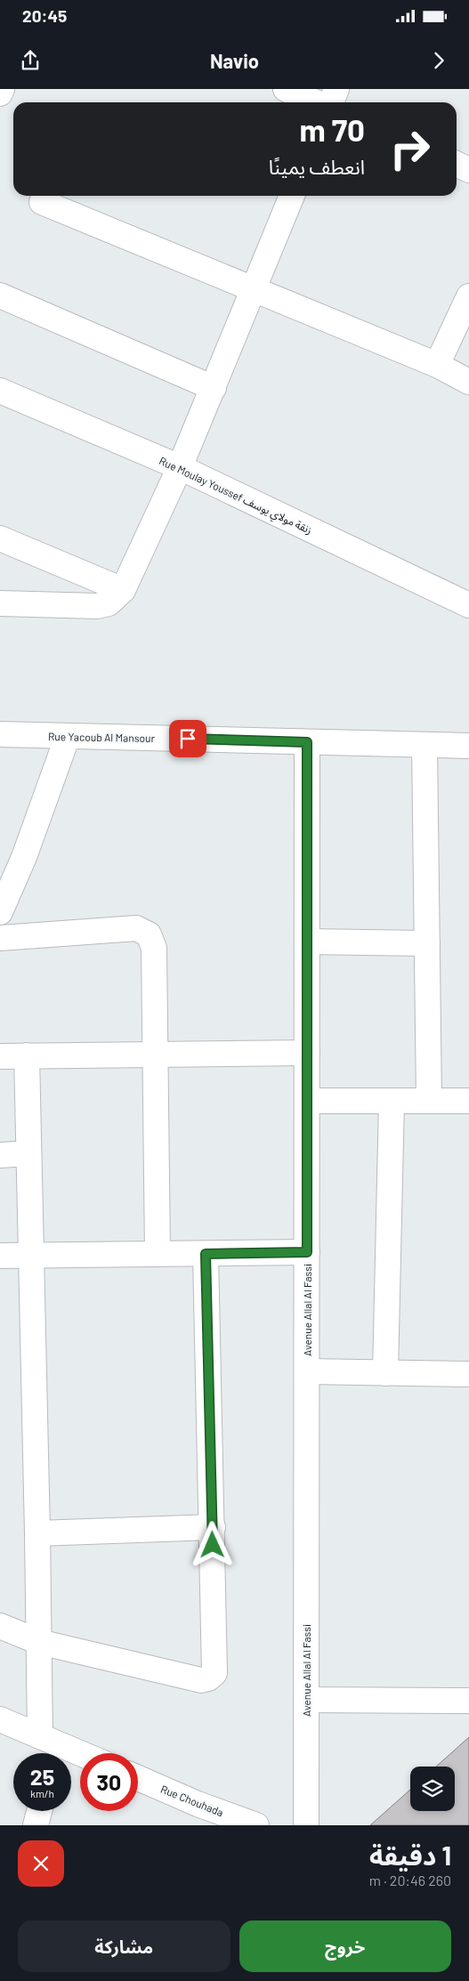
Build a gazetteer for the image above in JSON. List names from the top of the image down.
{
  "streets": {
    "street": [
      "Rue Moulay Youssef زنقة مولاي يوسف",
      "Rue Yacoub Al Mansour",
      "Avenue Allal Al Fassi",
      "Rue Chouhada"
    ]
  },
  "crossings": [
    ["Rue Yacoub Al Mansour", "Avenue Allal Al Fassi"]
  ],
  "page": {
    "status": "20:45",
    "header": "Navio",
    "turn": ["70 m", "انعطف يمينًا"],
    "speed": "25 km/h",
    "limit": "30",
    "heading": ["1 دقيقة", "260 m · 20:46"],
    "buttons": ["خروج", "مشاركة"]
  }
}
